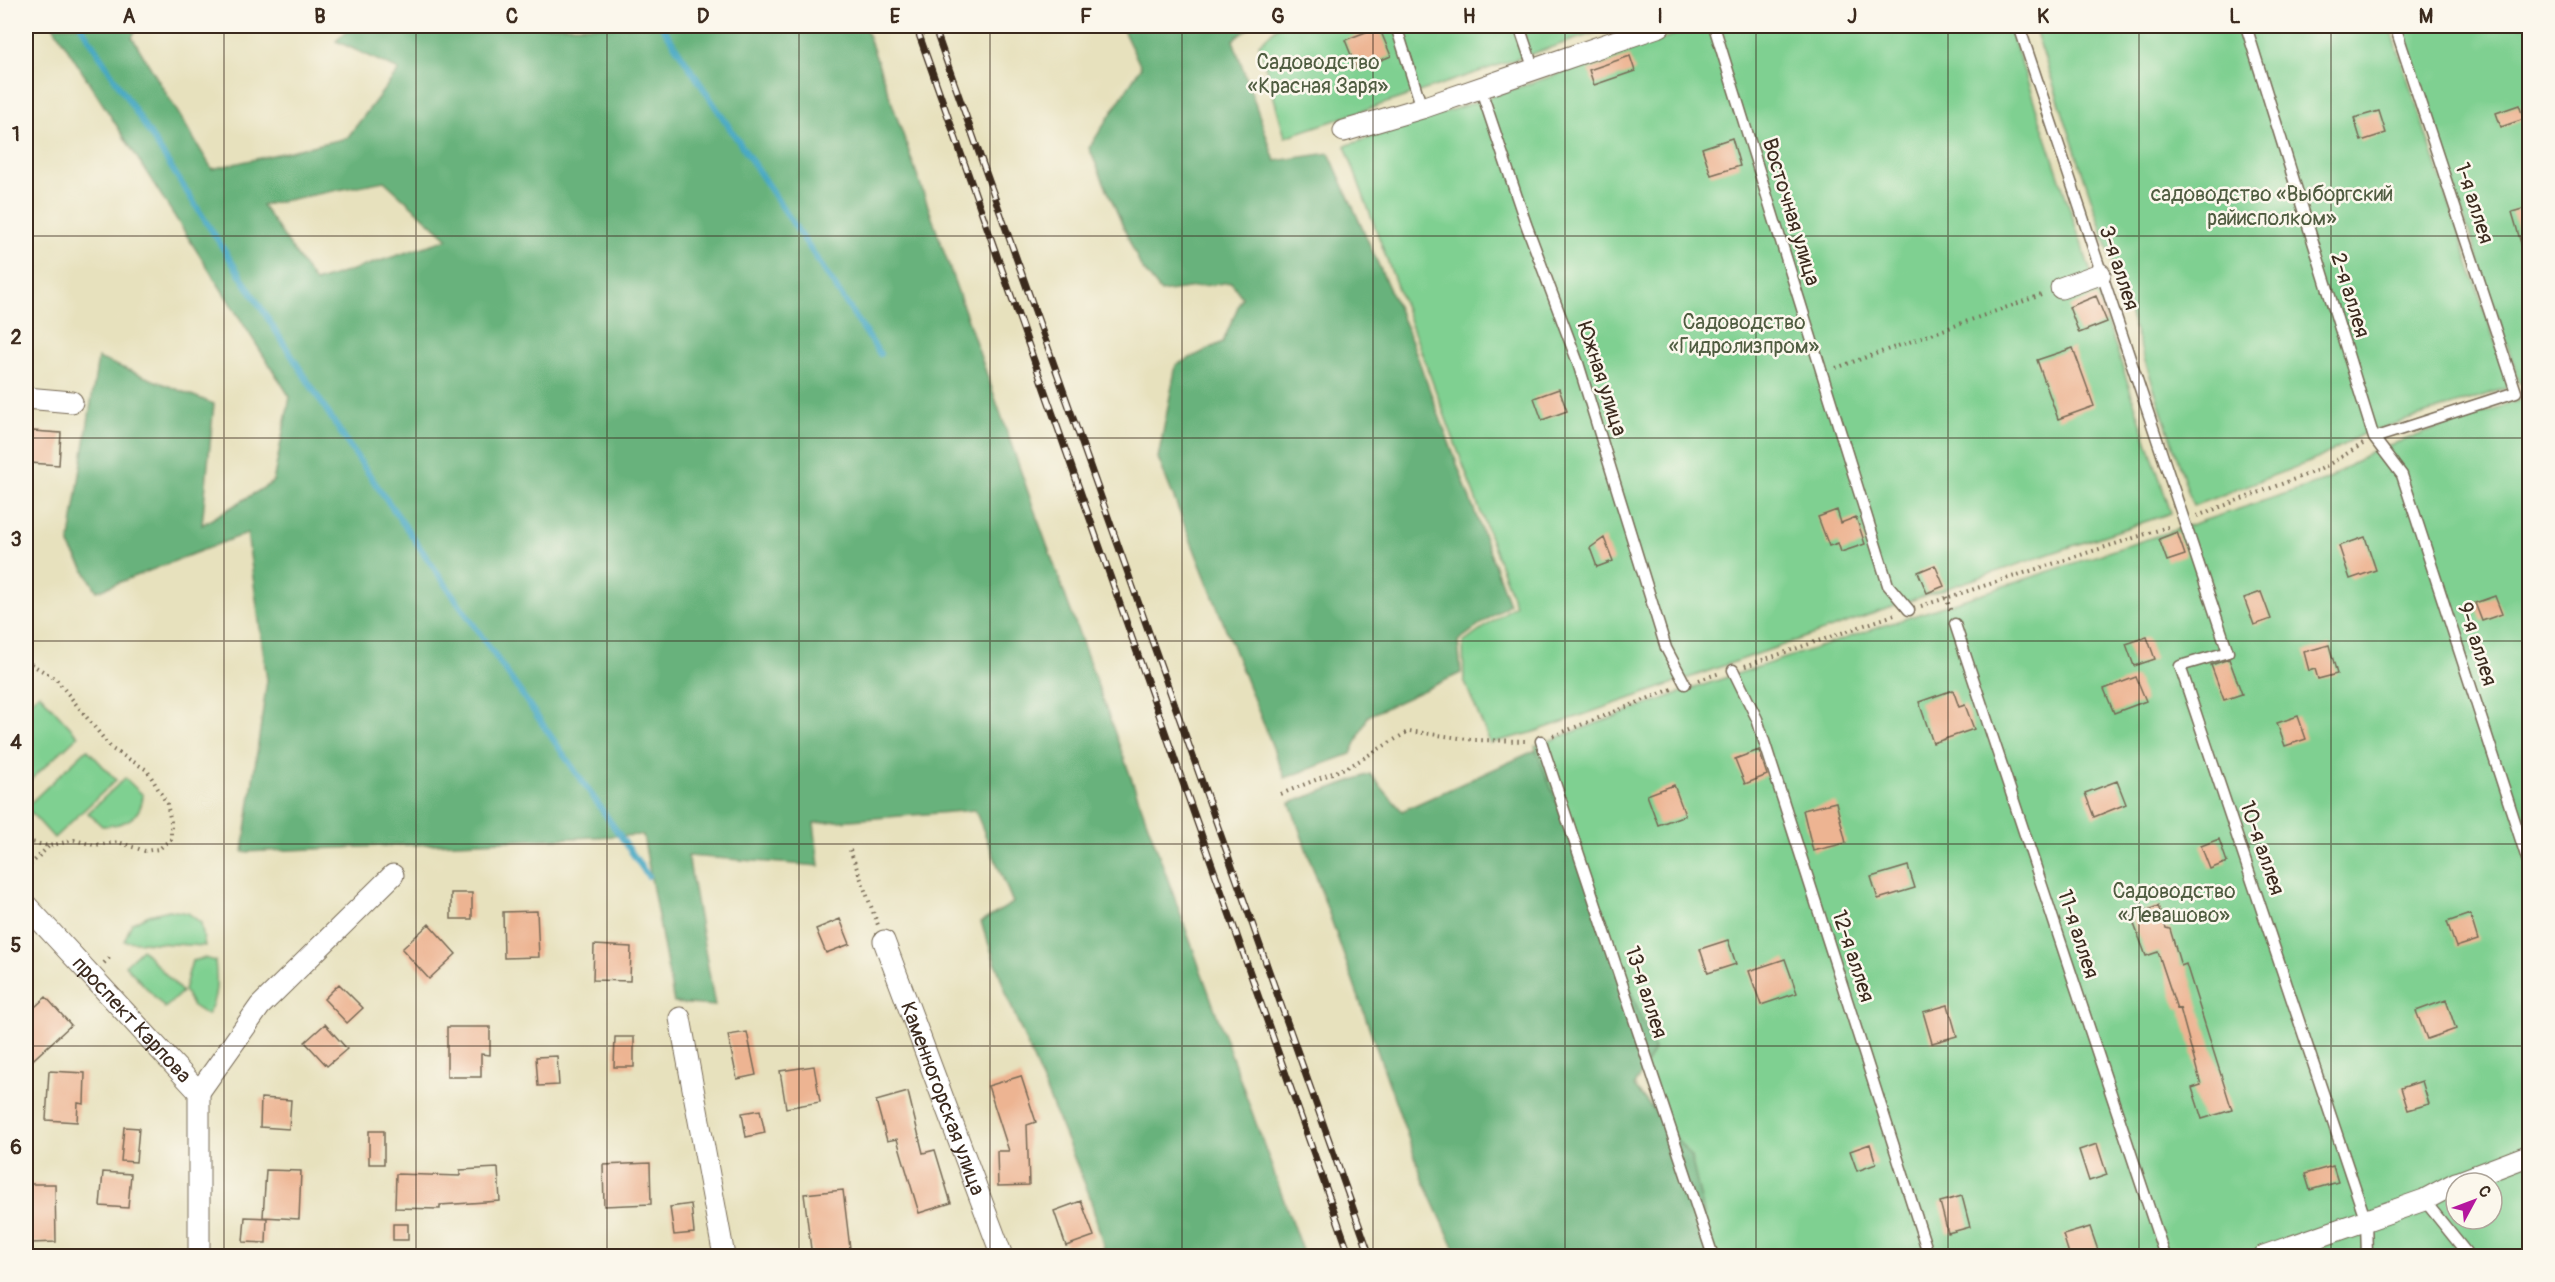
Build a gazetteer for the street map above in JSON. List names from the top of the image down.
{
  "streets": {
    "street": ["проспект Карпова", "Каменногорская улица"],
    "lane": [
      "1-я аллея",
      "Восточная улица",
      "3-я аллея",
      "2-я аллея",
      "Южная улица",
      "9-я аллея",
      "10-я аллея",
      "11-я аллея",
      "12-я аллея",
      "13-я аллея"
    ]
  },
  "crossings": [
    ["1-я аллея", "2-я аллея"],
    ["1-я аллея", "9-я аллея"],
    ["3-я аллея", "10-я аллея"],
    ["2-я аллея", "9-я аллея"]
  ],
  "parks": [
    "Садоводство «Красная Заря»",
    "садоводство «Выборгский райисполком»",
    "Садоводство «Гидролизпром»",
    "Садоводство «Левашово»"
  ],
  "north": "top right",
  "grid": {
    "columns": [
      "A",
      "B",
      "C",
      "D",
      "E",
      "F",
      "G",
      "H",
      "I",
      "J",
      "K",
      "L",
      "M"
    ],
    "rows": [
      "1",
      "2",
      "3",
      "4",
      "5",
      "6"
    ]
  }
}
